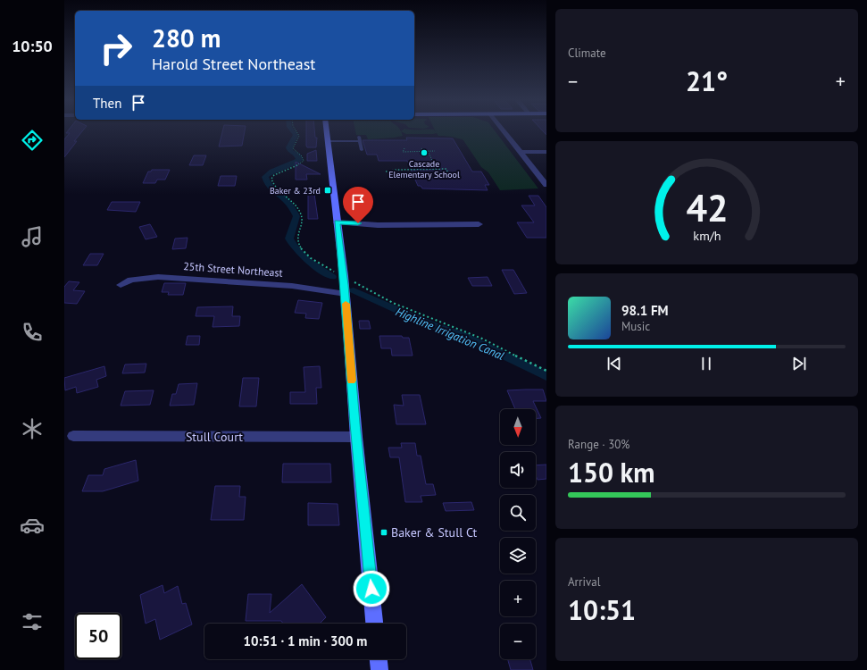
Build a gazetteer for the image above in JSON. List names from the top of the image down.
{
  "streets": {
    "street": ["25th Street Northeast", "Stull Court"]
  },
  "water": ["Highline Irrigation Canal"],
  "places": {
    "other": ["Cascade Elementary School"],
    "transit": ["Baker & 23rd", "Baker & Stull Ct"]
  },
  "north": "bottom",
  "page": {
    "tabs": "10:50",
    "tile": [
      "Climate",
      ["Range · 30%", "150 km"],
      ["Arrival", "10:51"]
    ],
    "turn": ["280 m", "Harold Street Northeast"],
    "heat": ["−", "21°", "+"],
    "then": "Then",
    "song": ["98.1 FM", "Music"],
    "map_buttons": ["+", "−"],
    "limit": "50",
    "trip": "10:51 · 1 min · 300 m",
    "gauge": ["42", "km/h"]
  }
}
